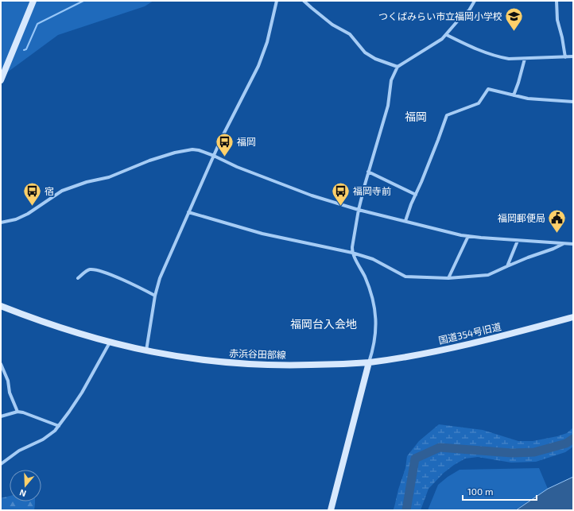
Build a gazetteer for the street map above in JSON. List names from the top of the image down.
{
  "streets": {
    "main road": ["国道354号旧道", "赤浜谷田部線"]
  },
  "crossings": [
    ["国道354号旧道", "赤浜谷田部線"]
  ],
  "districts": ["福岡", "福岡台入会地"],
  "places": {
    "school or university": ["つくばみらい市立福岡小学校"],
    "bus stop": ["福岡", "宿", "福岡寺前"],
    "public building": ["福岡郵便局"]
  },
  "scale_bar": "100 m",
  "north": "bottom"
}
